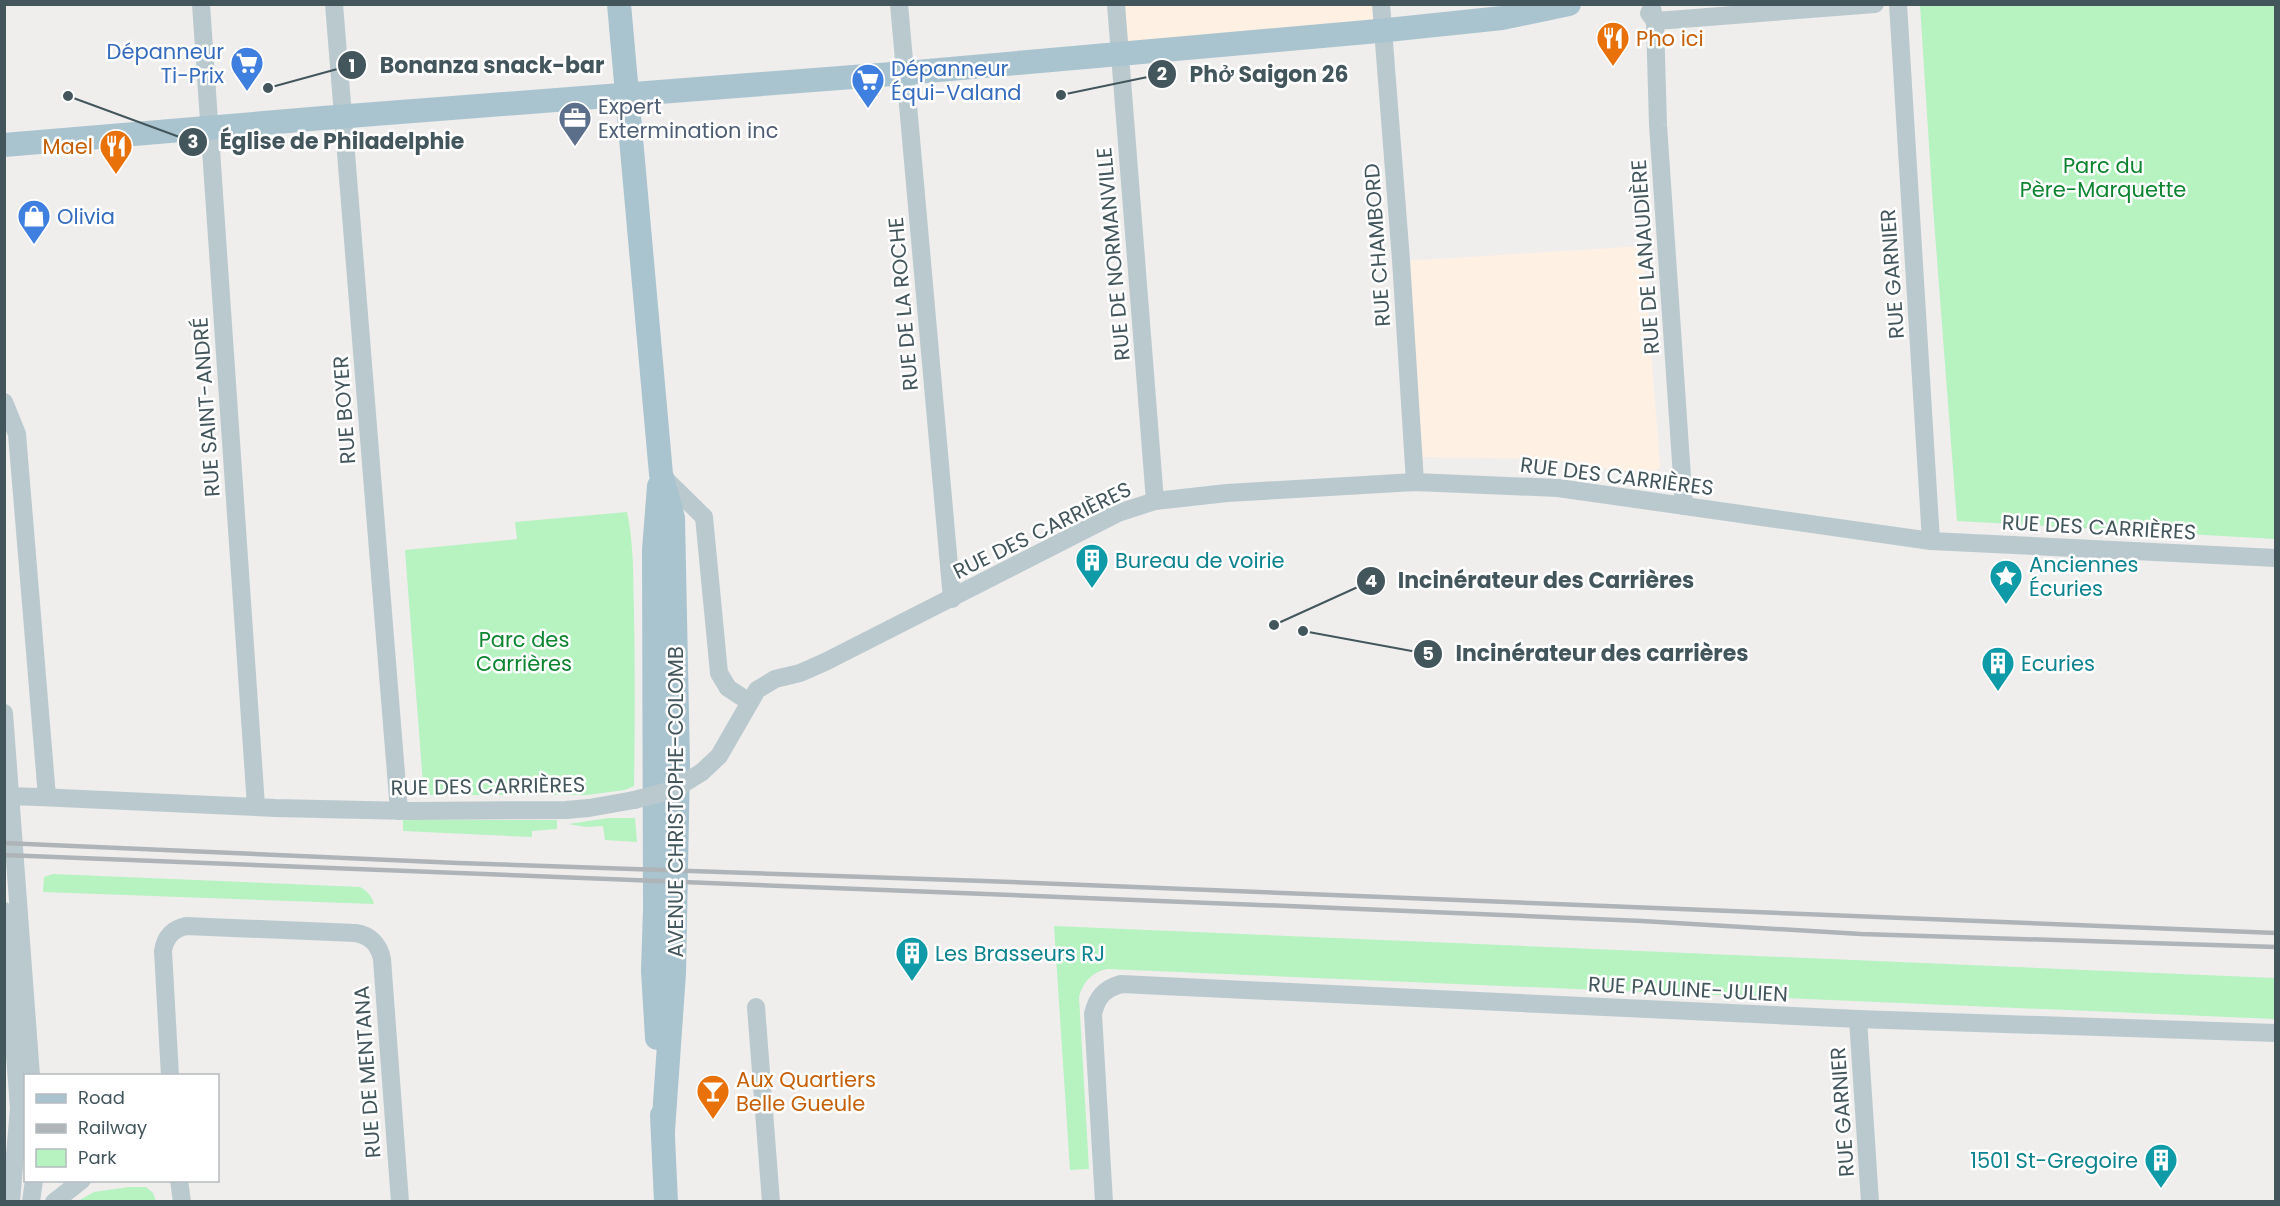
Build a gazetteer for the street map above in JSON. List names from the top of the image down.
{
  "streets": {
    "main road": ["AVENUE CHRISTOPHE-COLOMB"],
    "street": [
      "RUE CHAMBORD",
      "RUE DE NORMANVILLE",
      "RUE DE LANAUDIÈRE",
      "RUE GARNIER",
      "RUE DE LA ROCHE",
      "RUE SAINT-ANDRÉ",
      "RUE BOYER",
      "RUE DES CARRIÈRES",
      "RUE PAULINE-JULIEN",
      "RUE DE MENTANA"
    ]
  },
  "crossings": [
    ["RUE CHAMBORD", "RUE DES CARRIÈRES"],
    ["RUE DE NORMANVILLE", "RUE DES CARRIÈRES"],
    ["RUE DE LANAUDIÈRE", "RUE DES CARRIÈRES"],
    ["RUE GARNIER", "RUE DES CARRIÈRES"],
    ["RUE GARNIER", "RUE PAULINE-JULIEN"],
    ["RUE DE LA ROCHE", "RUE DES CARRIÈRES"],
    ["RUE SAINT-ANDRÉ", "RUE DES CARRIÈRES"],
    ["RUE BOYER", "RUE DES CARRIÈRES"],
    ["RUE DES CARRIÈRES", "AVENUE CHRISTOPHE-COLOMB"]
  ],
  "parks": ["Parc du Père-Marquette", "Parc des Carrières"],
  "places": {
    "restaurant": ["Pho ici", "Mael"],
    "other": [
      "Bonanza snack-bar",
      "Phở Saigon 26",
      "Église de Philadelphie",
      "Incinérateur des Carrières",
      "Incinérateur des carrières"
    ],
    "supermarket": ["Dépanneur Ti-Prix", "Dépanneur Équi-Valand"],
    "office": ["Expert Extermination inc"],
    "shop": ["Olivia"],
    "building": [
      "Bureau de voirie",
      "Ecuries",
      "Les Brasseurs RJ",
      "1501 St-Gregoire"
    ],
    "place": ["Anciennes Écuries"],
    "bar": ["Aux Quartiers Belle Gueule"]
  },
  "legend": ["Road", "Railway", "Park"]
}
